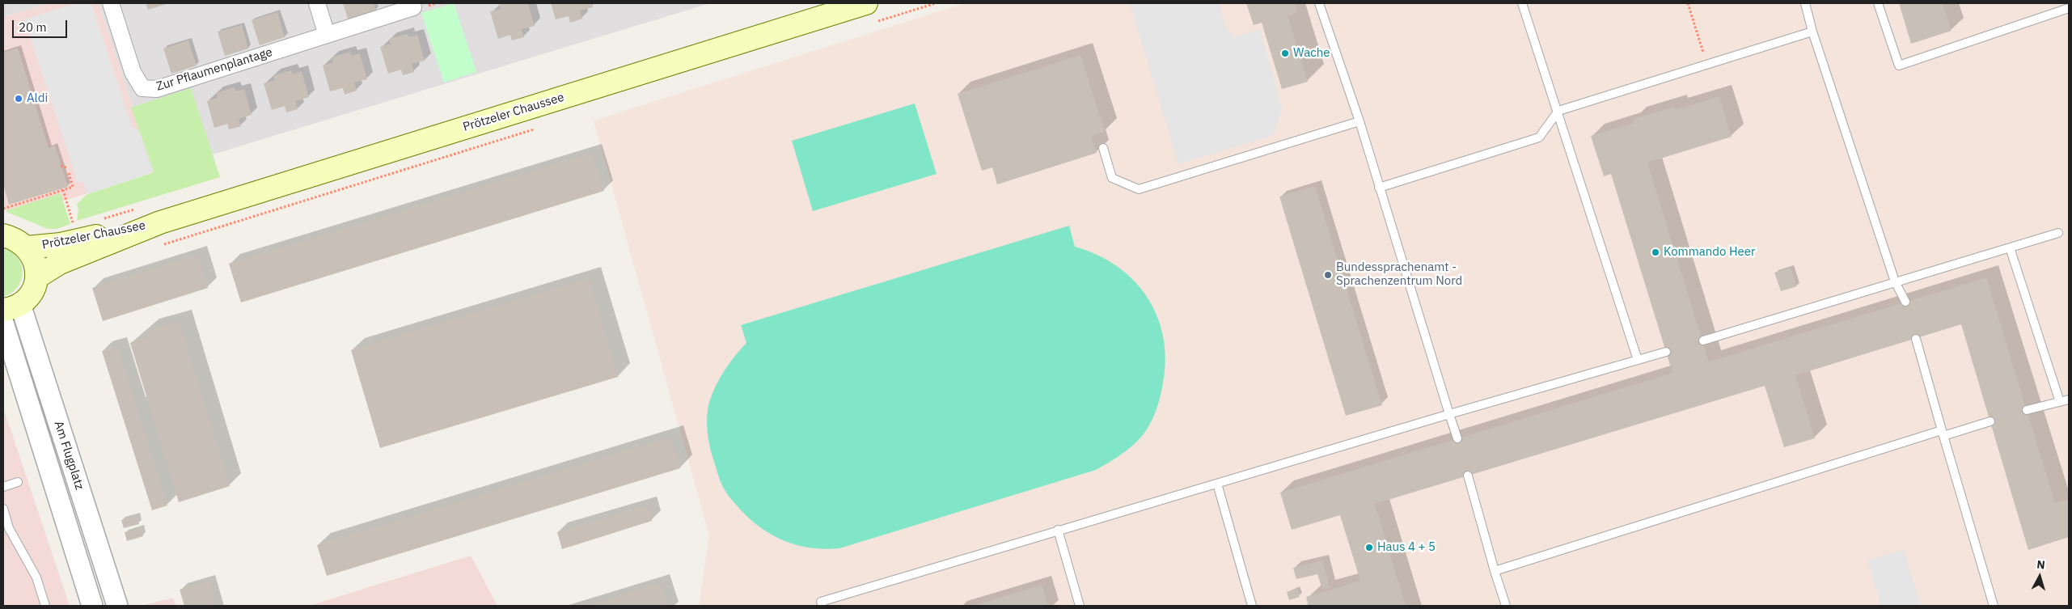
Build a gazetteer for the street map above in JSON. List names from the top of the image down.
{
  "streets": {
    "main road": ["Prötzeler Chaussee"],
    "street": ["Zur Pflaumenplantage", "Am Flugplatz"]
  },
  "places": [
    "Wache",
    "Aldi",
    "Kommando Heer",
    "Bundessprachenamt - Sprachenzentrum Nord",
    "Haus 4 + 5"
  ],
  "scale_bar": "20 m",
  "north": "top"
}
